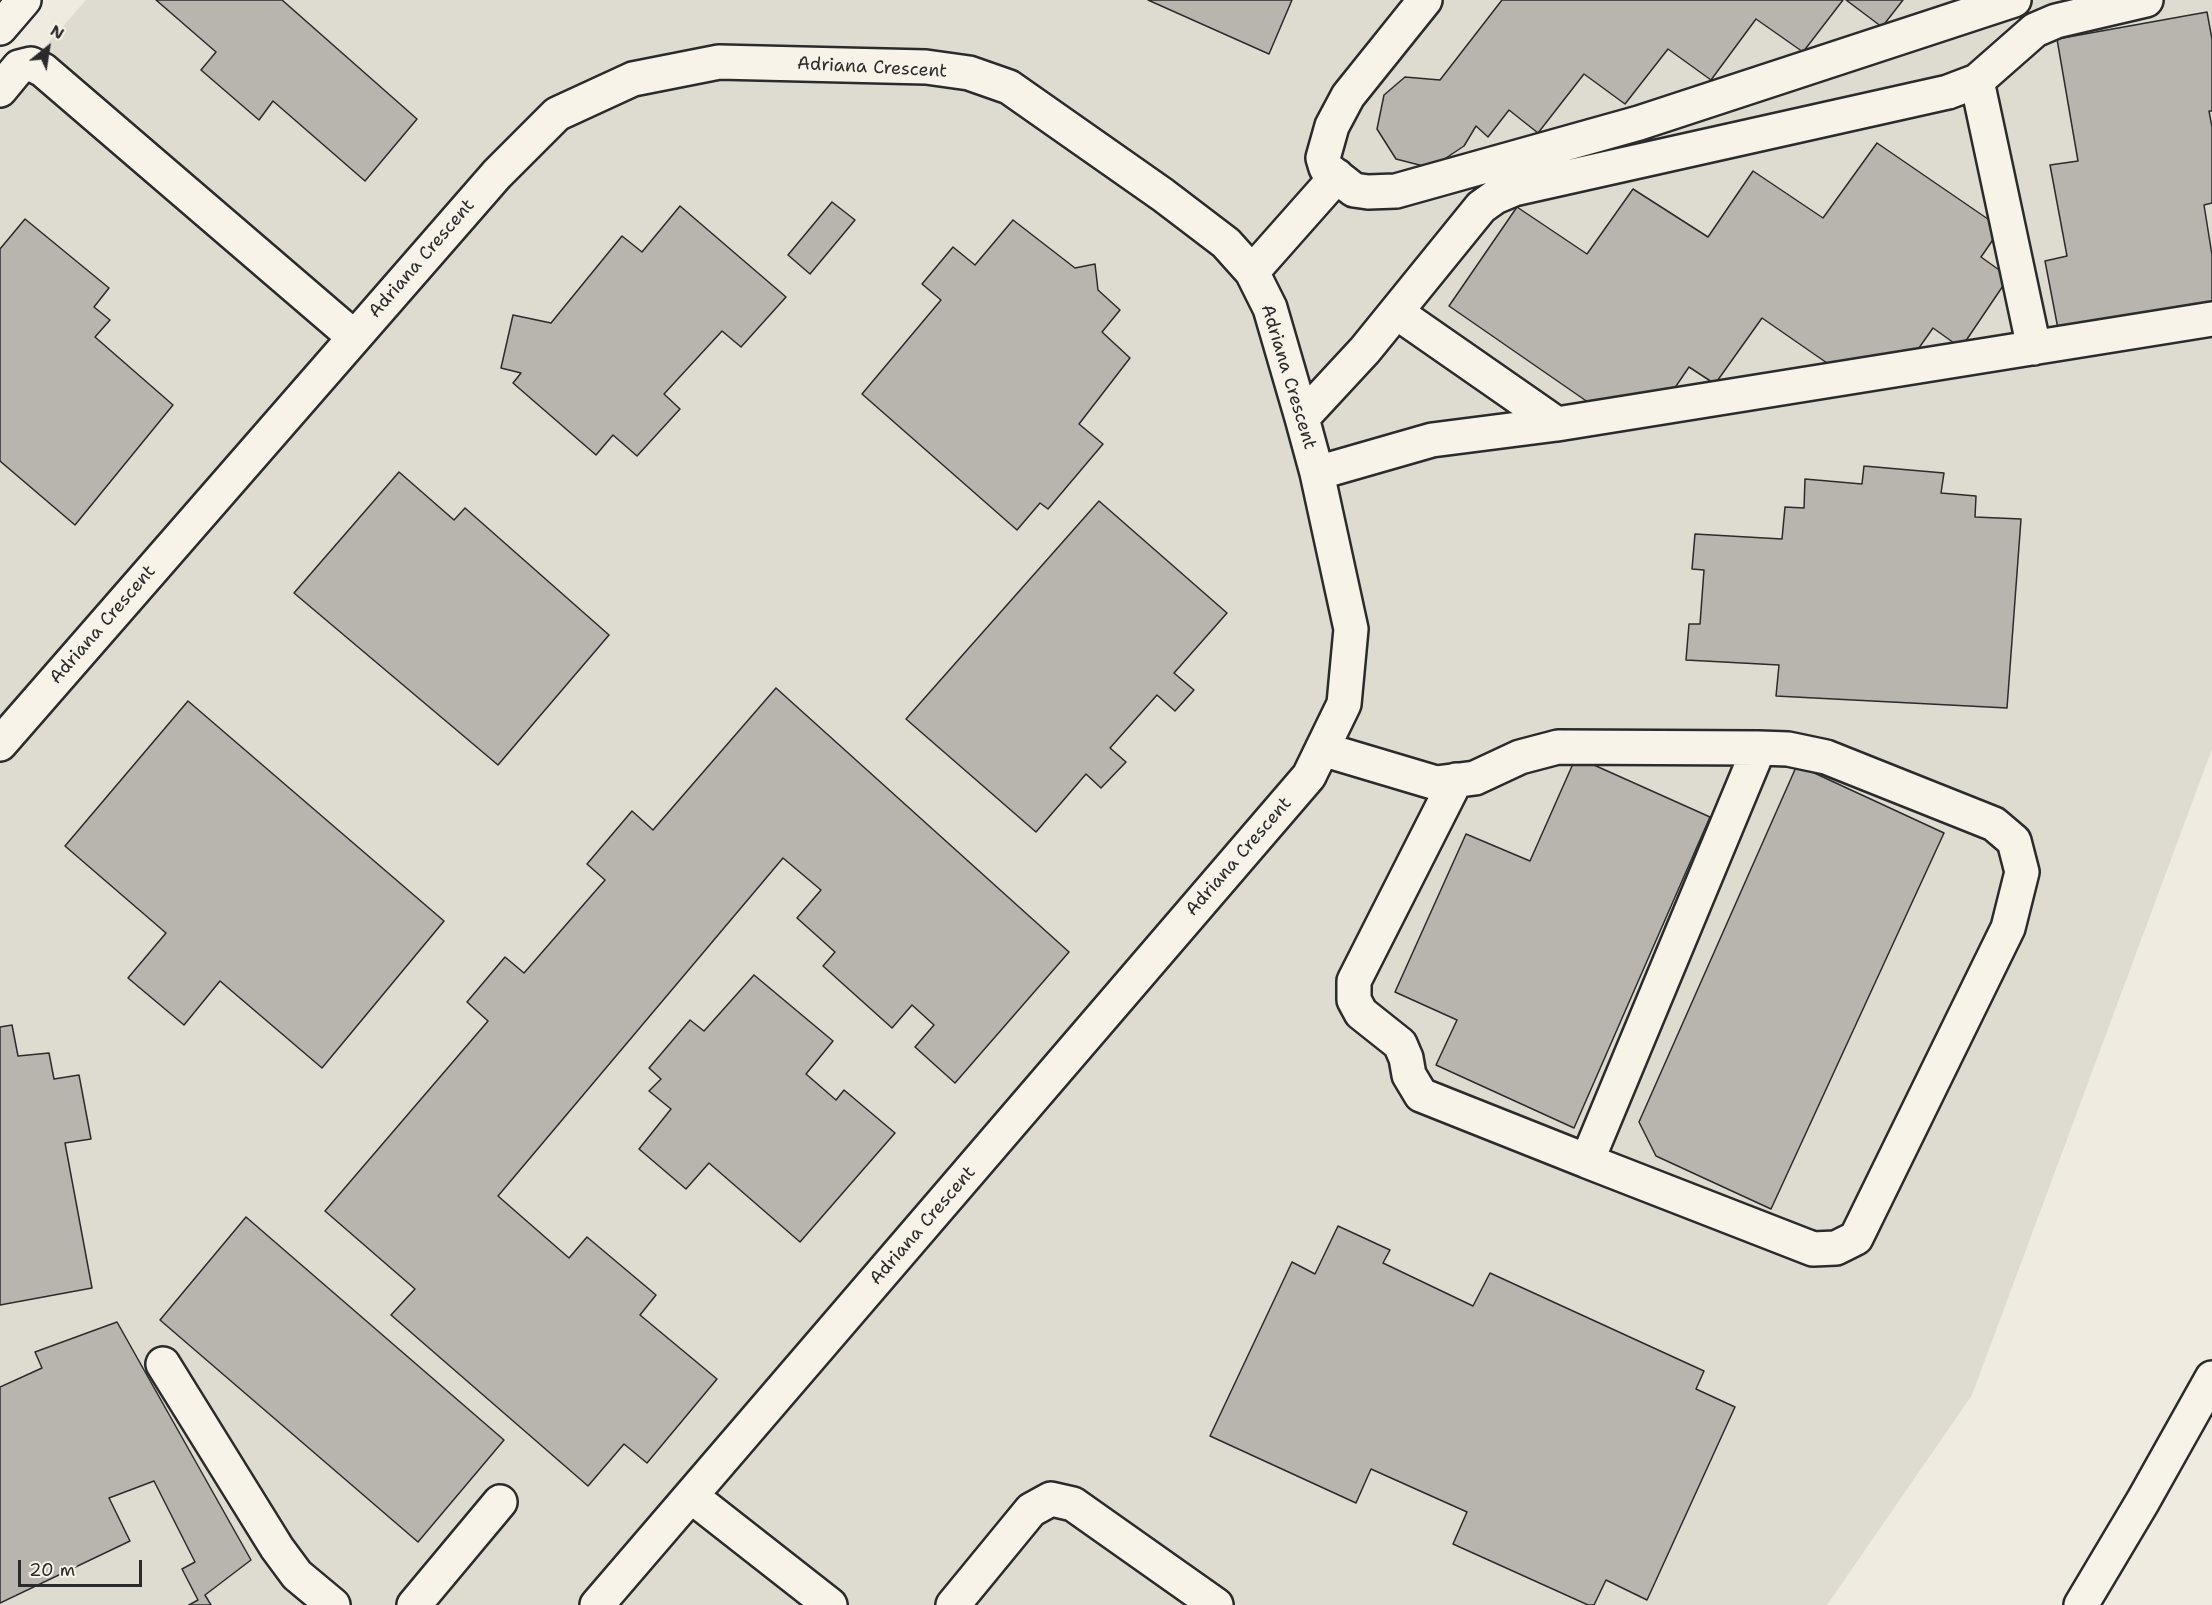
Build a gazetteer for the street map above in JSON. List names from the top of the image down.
{
  "streets": {
    "main road": ["Adriana Crescent"]
  },
  "scale_bar": "20 m",
  "north": "top right"
}
